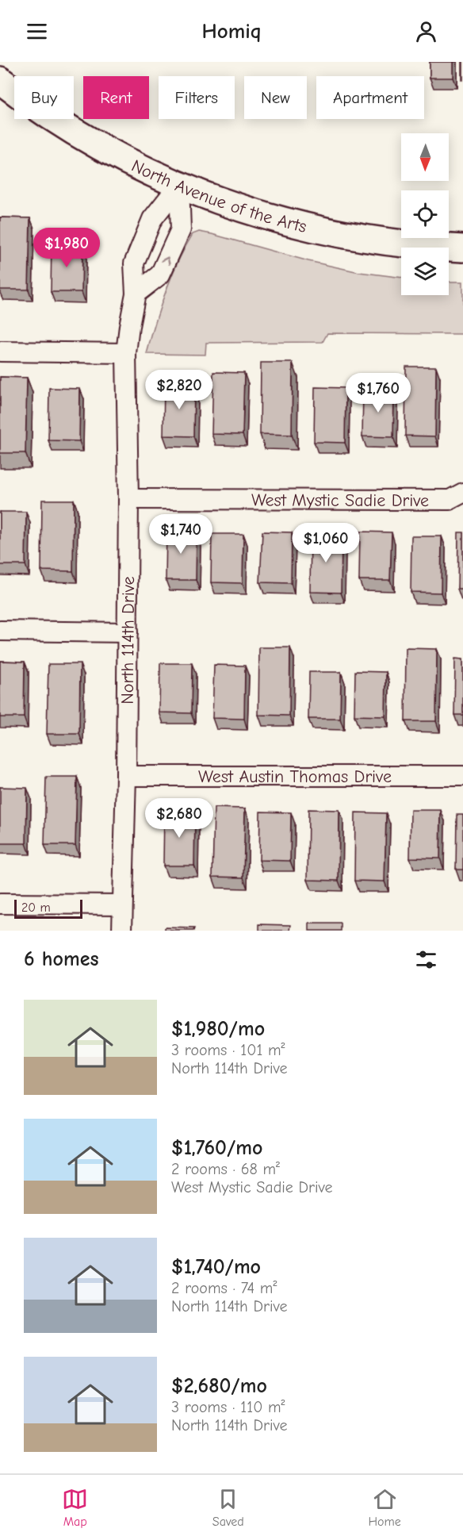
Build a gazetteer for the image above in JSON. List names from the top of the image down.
{
  "streets": {
    "street": [
      "North Avenue of the Arts",
      "West Mystic Sadie Drive",
      "North 114th Drive",
      "West Austin Thomas Drive"
    ]
  },
  "crossings": [
    ["North Avenue of the Arts", "North 114th Drive"],
    ["West Mystic Sadie Drive", "North 114th Drive"],
    ["North 114th Drive", "West Austin Thomas Drive"]
  ],
  "scale_bar": "20 m",
  "north": "bottom",
  "page": {
    "header": "Homiq",
    "chip": [
      "Buy",
      "Rent",
      "Filters",
      "New",
      "Apartment"
    ],
    "price": [
      "$1,980",
      "$2,820",
      "$1,760",
      "$1,740",
      "$1,060",
      "$2,680"
    ],
    "scale": "20 m",
    "heading": "6 homes",
    "list": [
      {
        "name": "$1,980/mo",
        "note": "3 rooms · 101 m² · North 114th Drive"
      },
      {
        "name": "$1,760/mo",
        "note": "2 rooms · 68 m² · West Mystic Sadie Drive"
      },
      {
        "name": "$1,740/mo",
        "note": "2 rooms · 74 m² · North 114th Drive"
      },
      {
        "name": "$2,680/mo",
        "note": "3 rooms · 110 m² · North 114th Drive"
      }
    ],
    "tabs": ["Map", "Saved", "Home"]
  }
}
